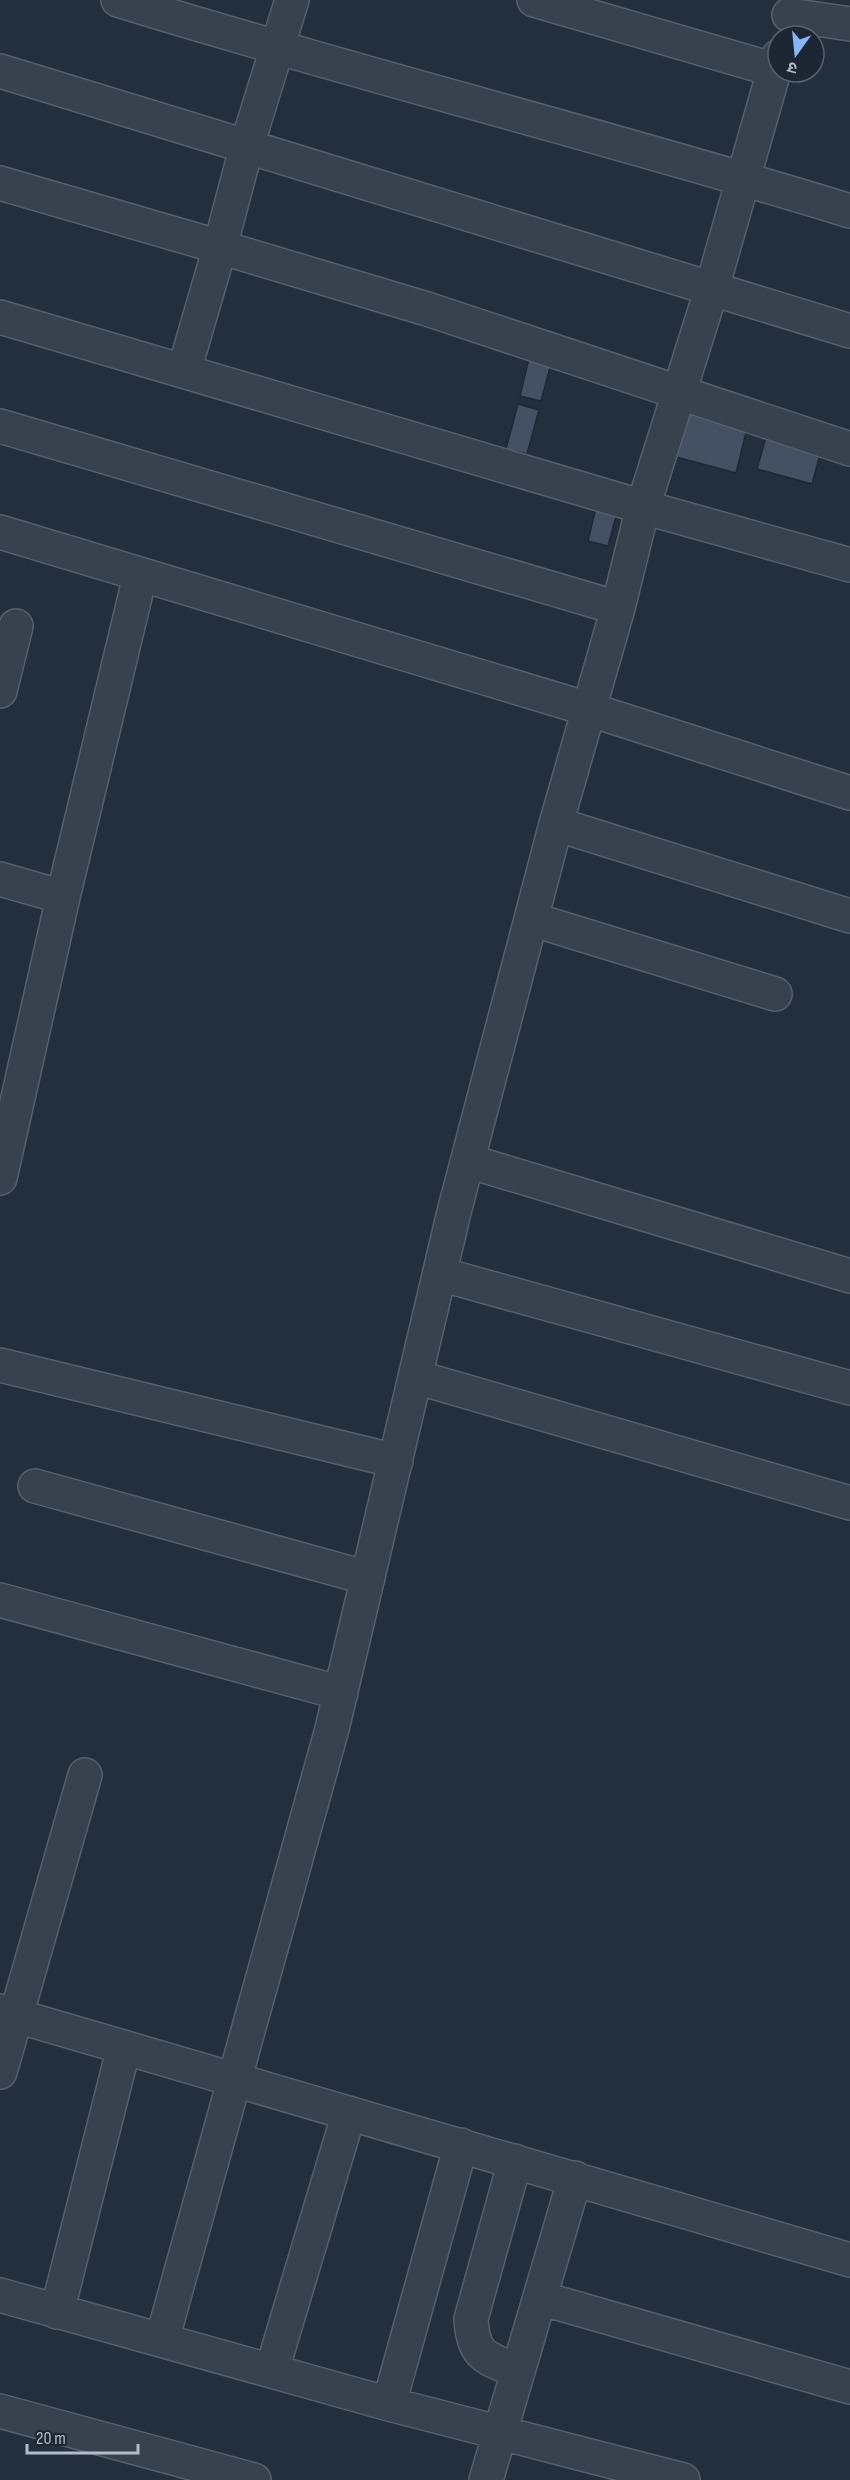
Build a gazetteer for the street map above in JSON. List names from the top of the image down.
{
  "scale_bar": "20 m",
  "north": "bottom"
}
